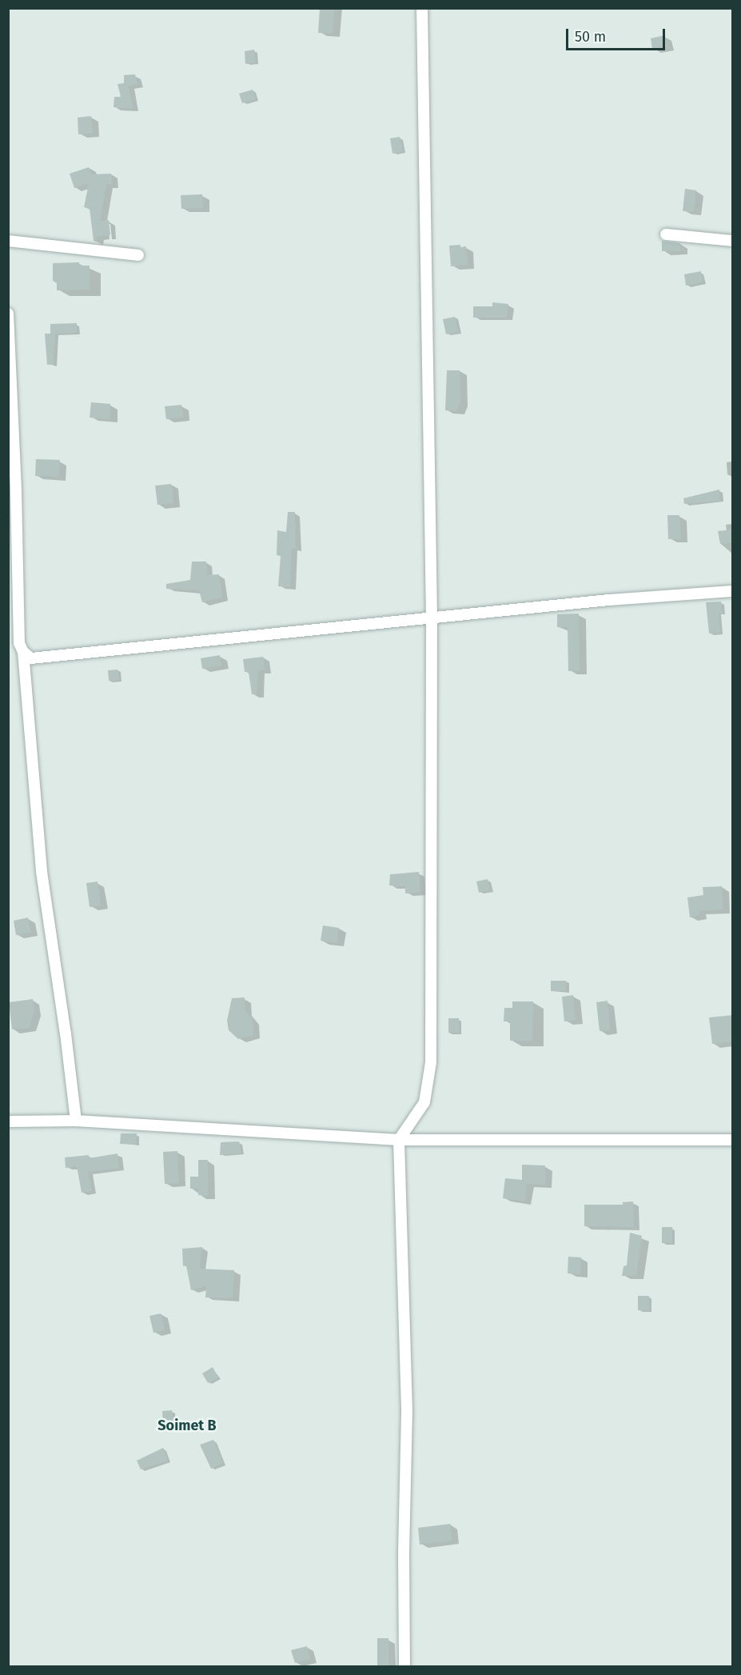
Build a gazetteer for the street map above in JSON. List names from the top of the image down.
{
  "districts": ["Soimet B"],
  "scale_bar": "50 m"
}
